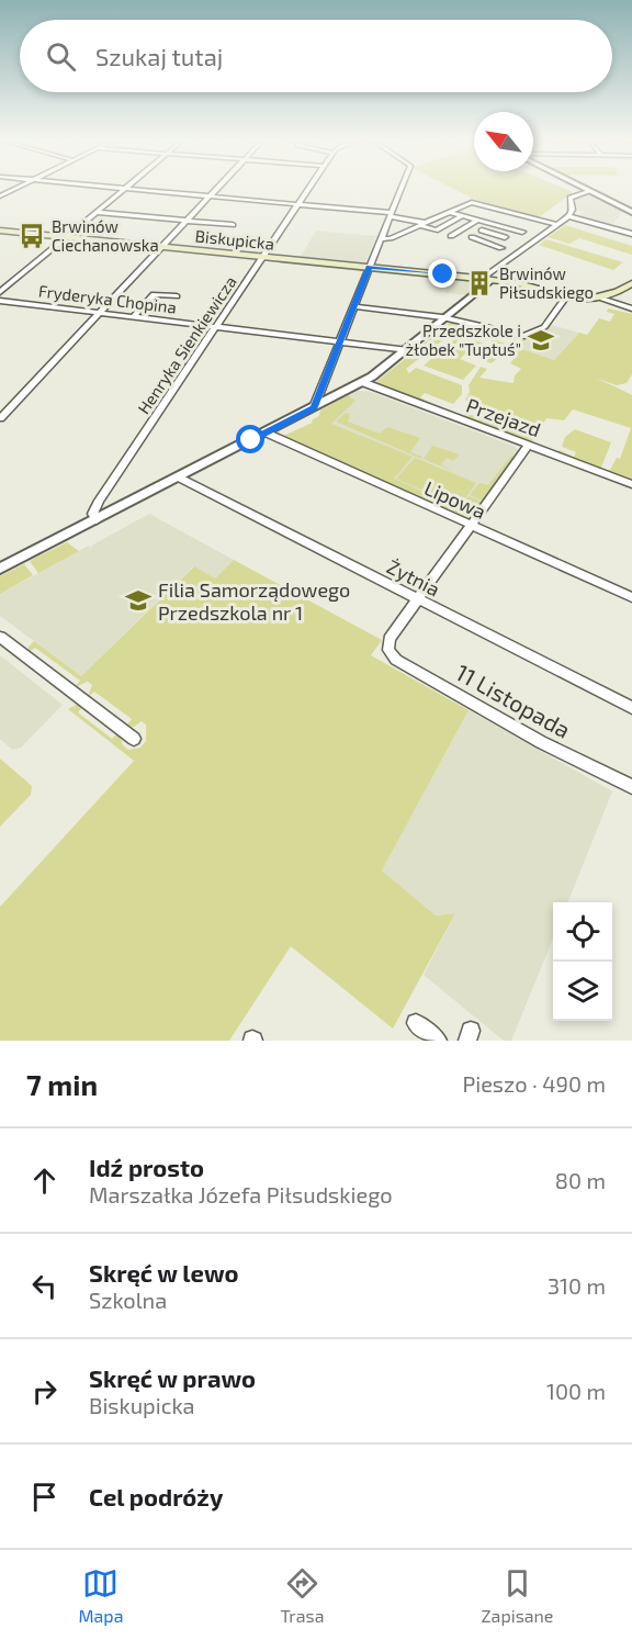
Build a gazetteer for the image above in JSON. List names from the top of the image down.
{
  "streets": {
    "main road": ["Biskupicka"],
    "street": [
      "Fryderyka Chopina",
      "Henryka Sienkiewicza",
      "Przejazd",
      "Lipowa",
      "Żytnia",
      "11 Listopada"
    ]
  },
  "crossings": [
    ["Biskupicka", "Henryka Sienkiewicza"],
    ["Fryderyka Chopina", "Henryka Sienkiewicza"],
    ["Żytnia", "11 Listopada"]
  ],
  "places": {
    "bus stop": ["Brwinów Ciechanowska"],
    "building": ["Brwinów Piłsudskiego"],
    "school or university": ["Przedszkole i żłobek \"Tuptuś\"", "Filia Samorządowego Przedszkola nr 1"]
  },
  "north": "top left",
  "page": {
    "search": "Szukaj tutaj",
    "heading": ["7 min", "Pieszo · 490 m"],
    "list": [
      ["Idź prosto", "Marszałka Józefa Piłsudskiego", "80 m"],
      ["Skręć w lewo", "Szkolna", "310 m"],
      ["Skręć w prawo", "Biskupicka", "100 m"],
      "Cel podróży"
    ],
    "nav": ["Mapa", "Trasa", "Zapisane"]
  }
}
